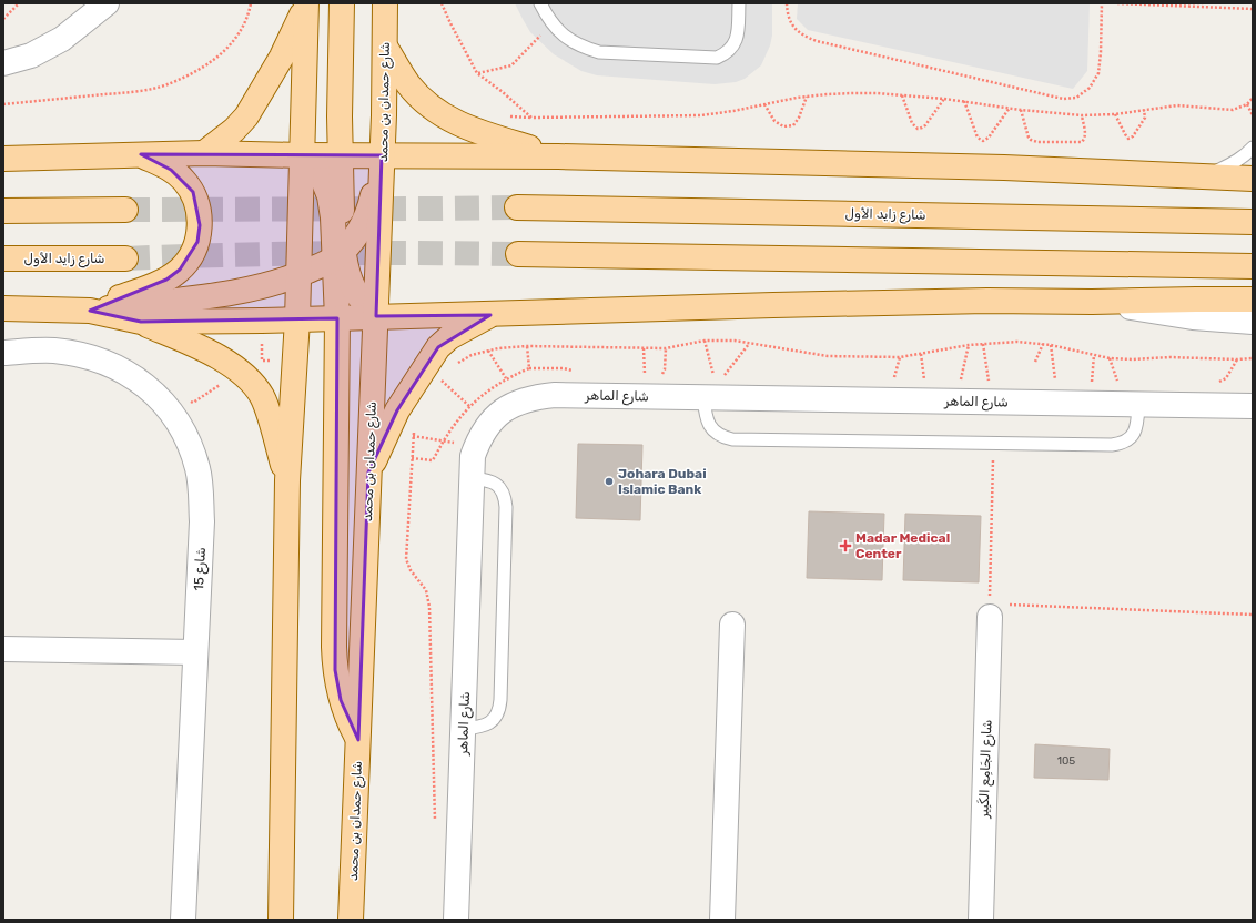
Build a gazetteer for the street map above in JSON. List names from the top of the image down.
{
  "streets": {
    "main road": ["شارع حمدان بن محمد", "شارع زايد الأول"],
    "street": ["شارع الماهر", "شارع 15", "شارع الجَامِع الكَبِير"]
  },
  "places": {
    "other": ["Johara Dubai Islamic Bank"],
    "health": ["Madar Medical Center"]
  },
  "house_numbers": ["105"]
}
